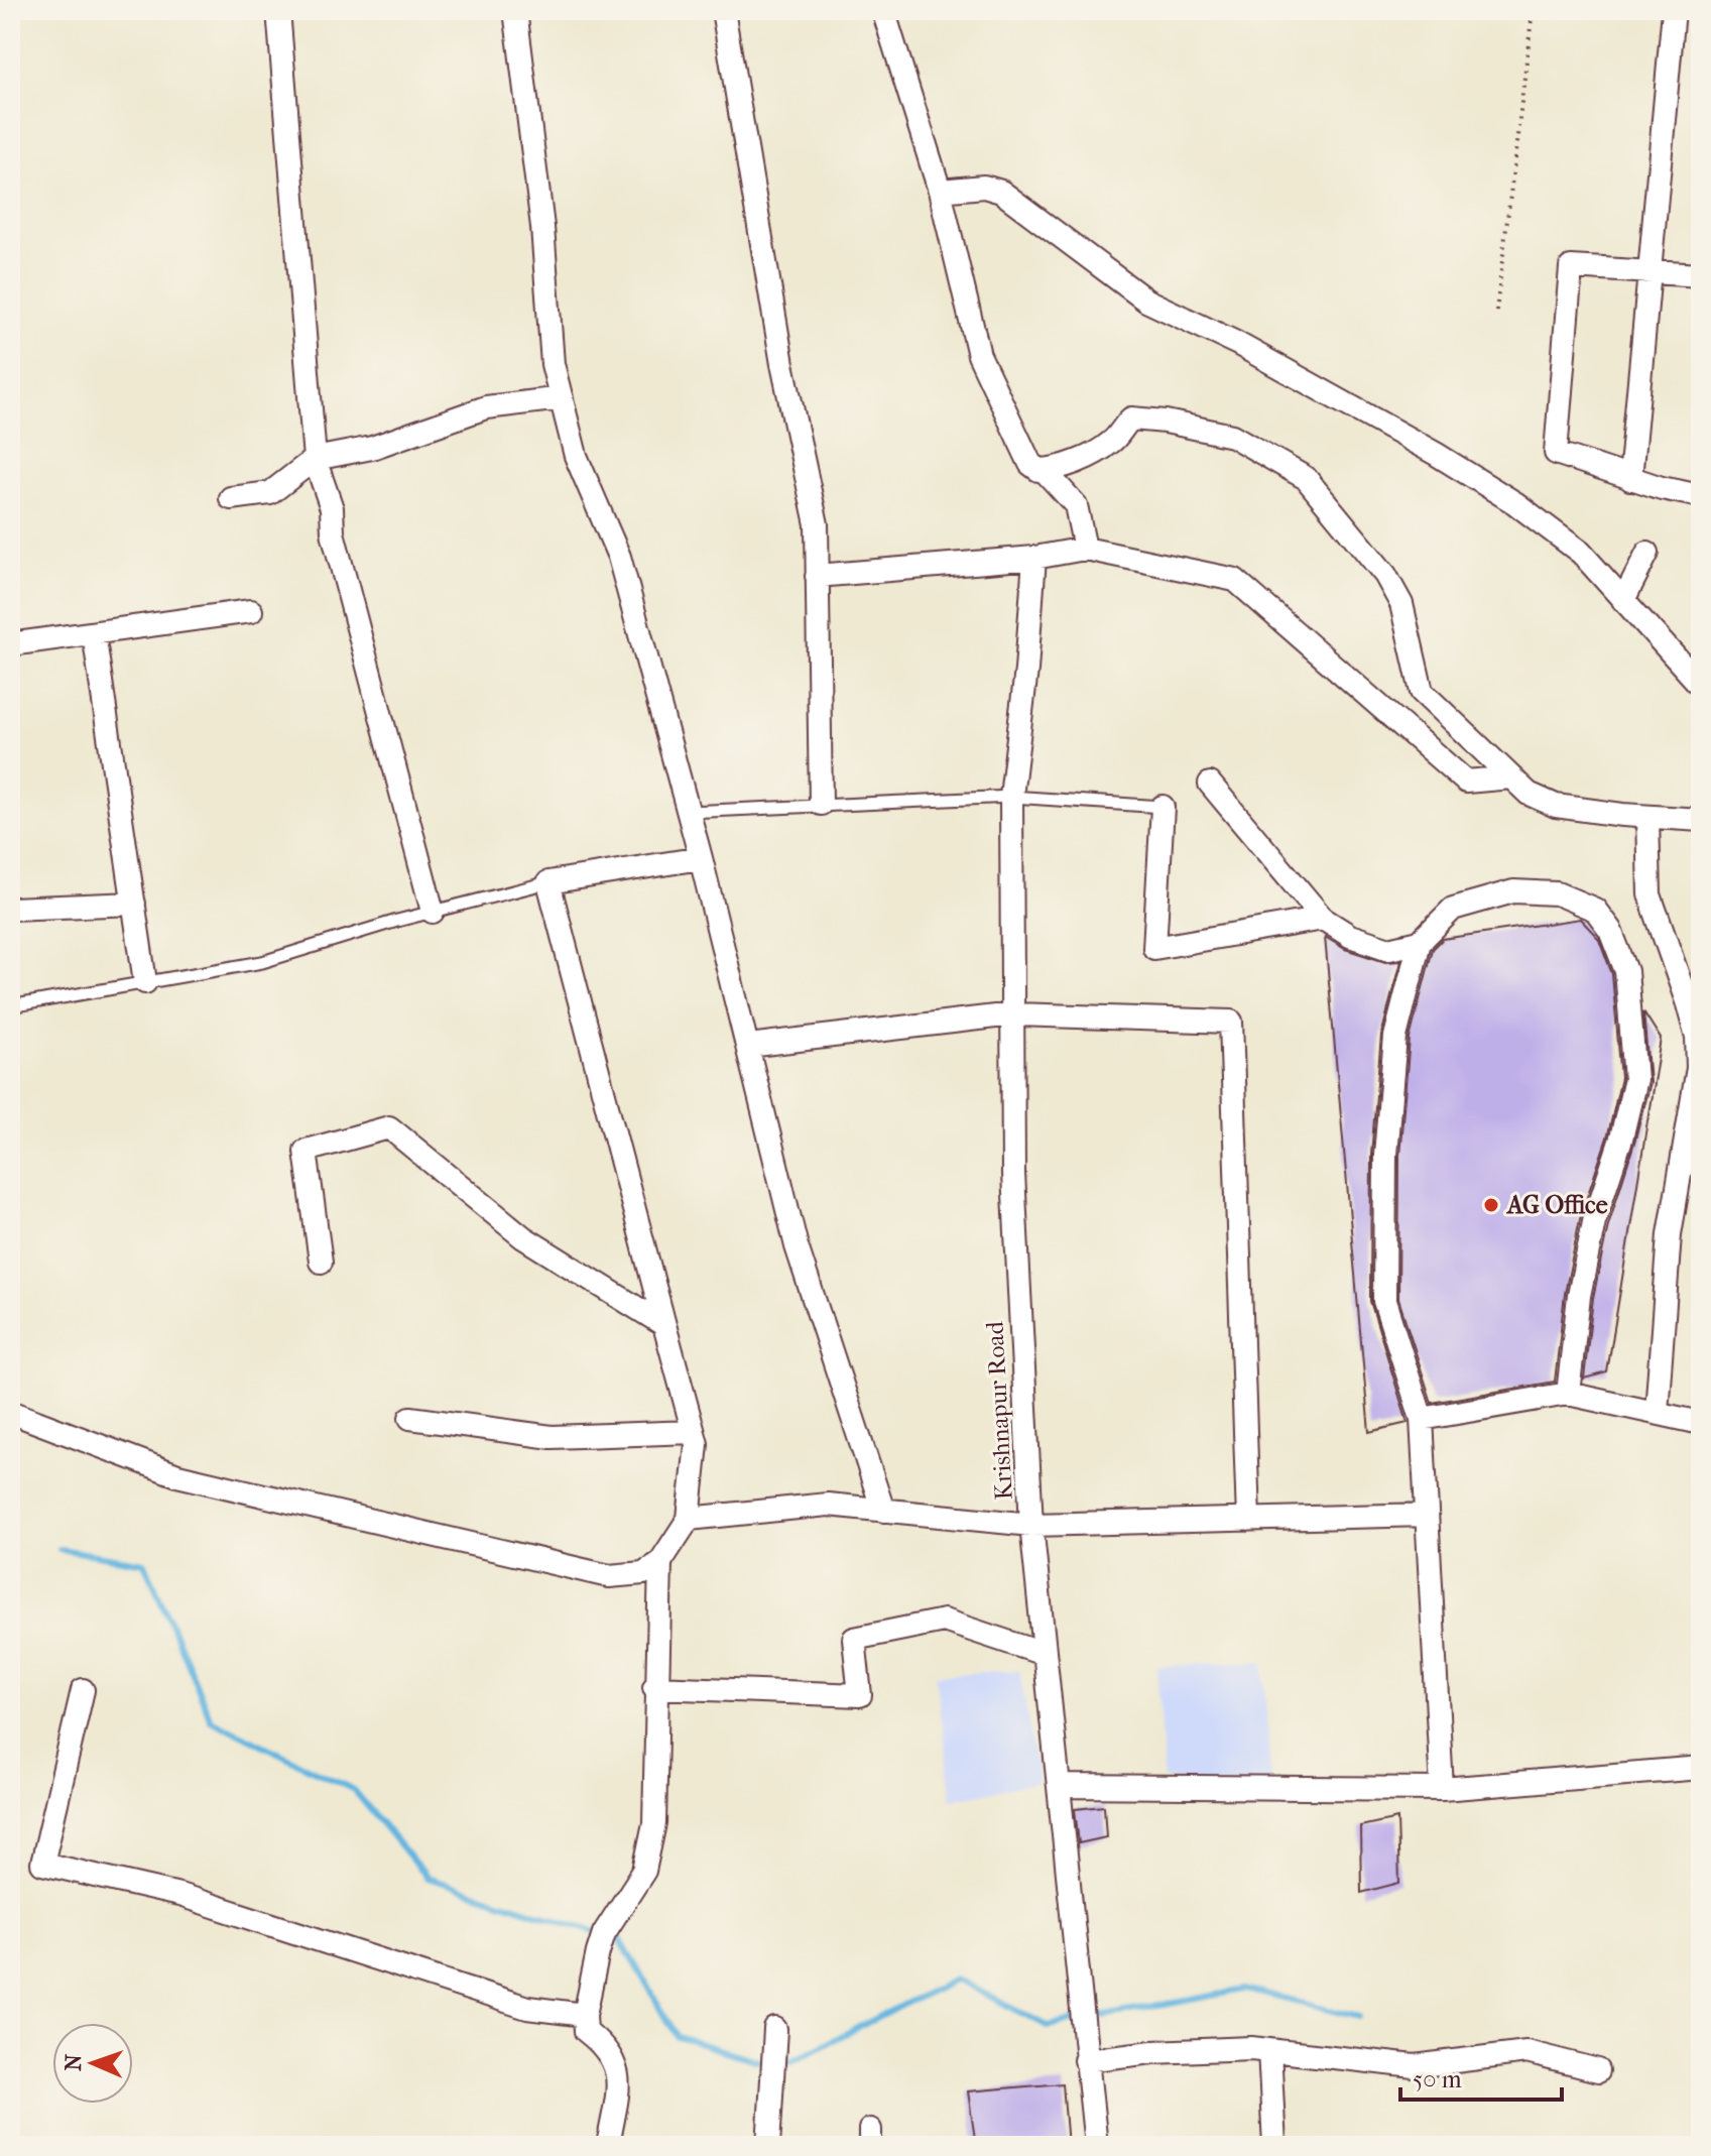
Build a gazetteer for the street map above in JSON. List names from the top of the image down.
{
  "streets": {
    "street": ["Krishnapur Road"]
  },
  "places": ["AG Office"],
  "scale_bar": "50 m",
  "north": "left"
}
